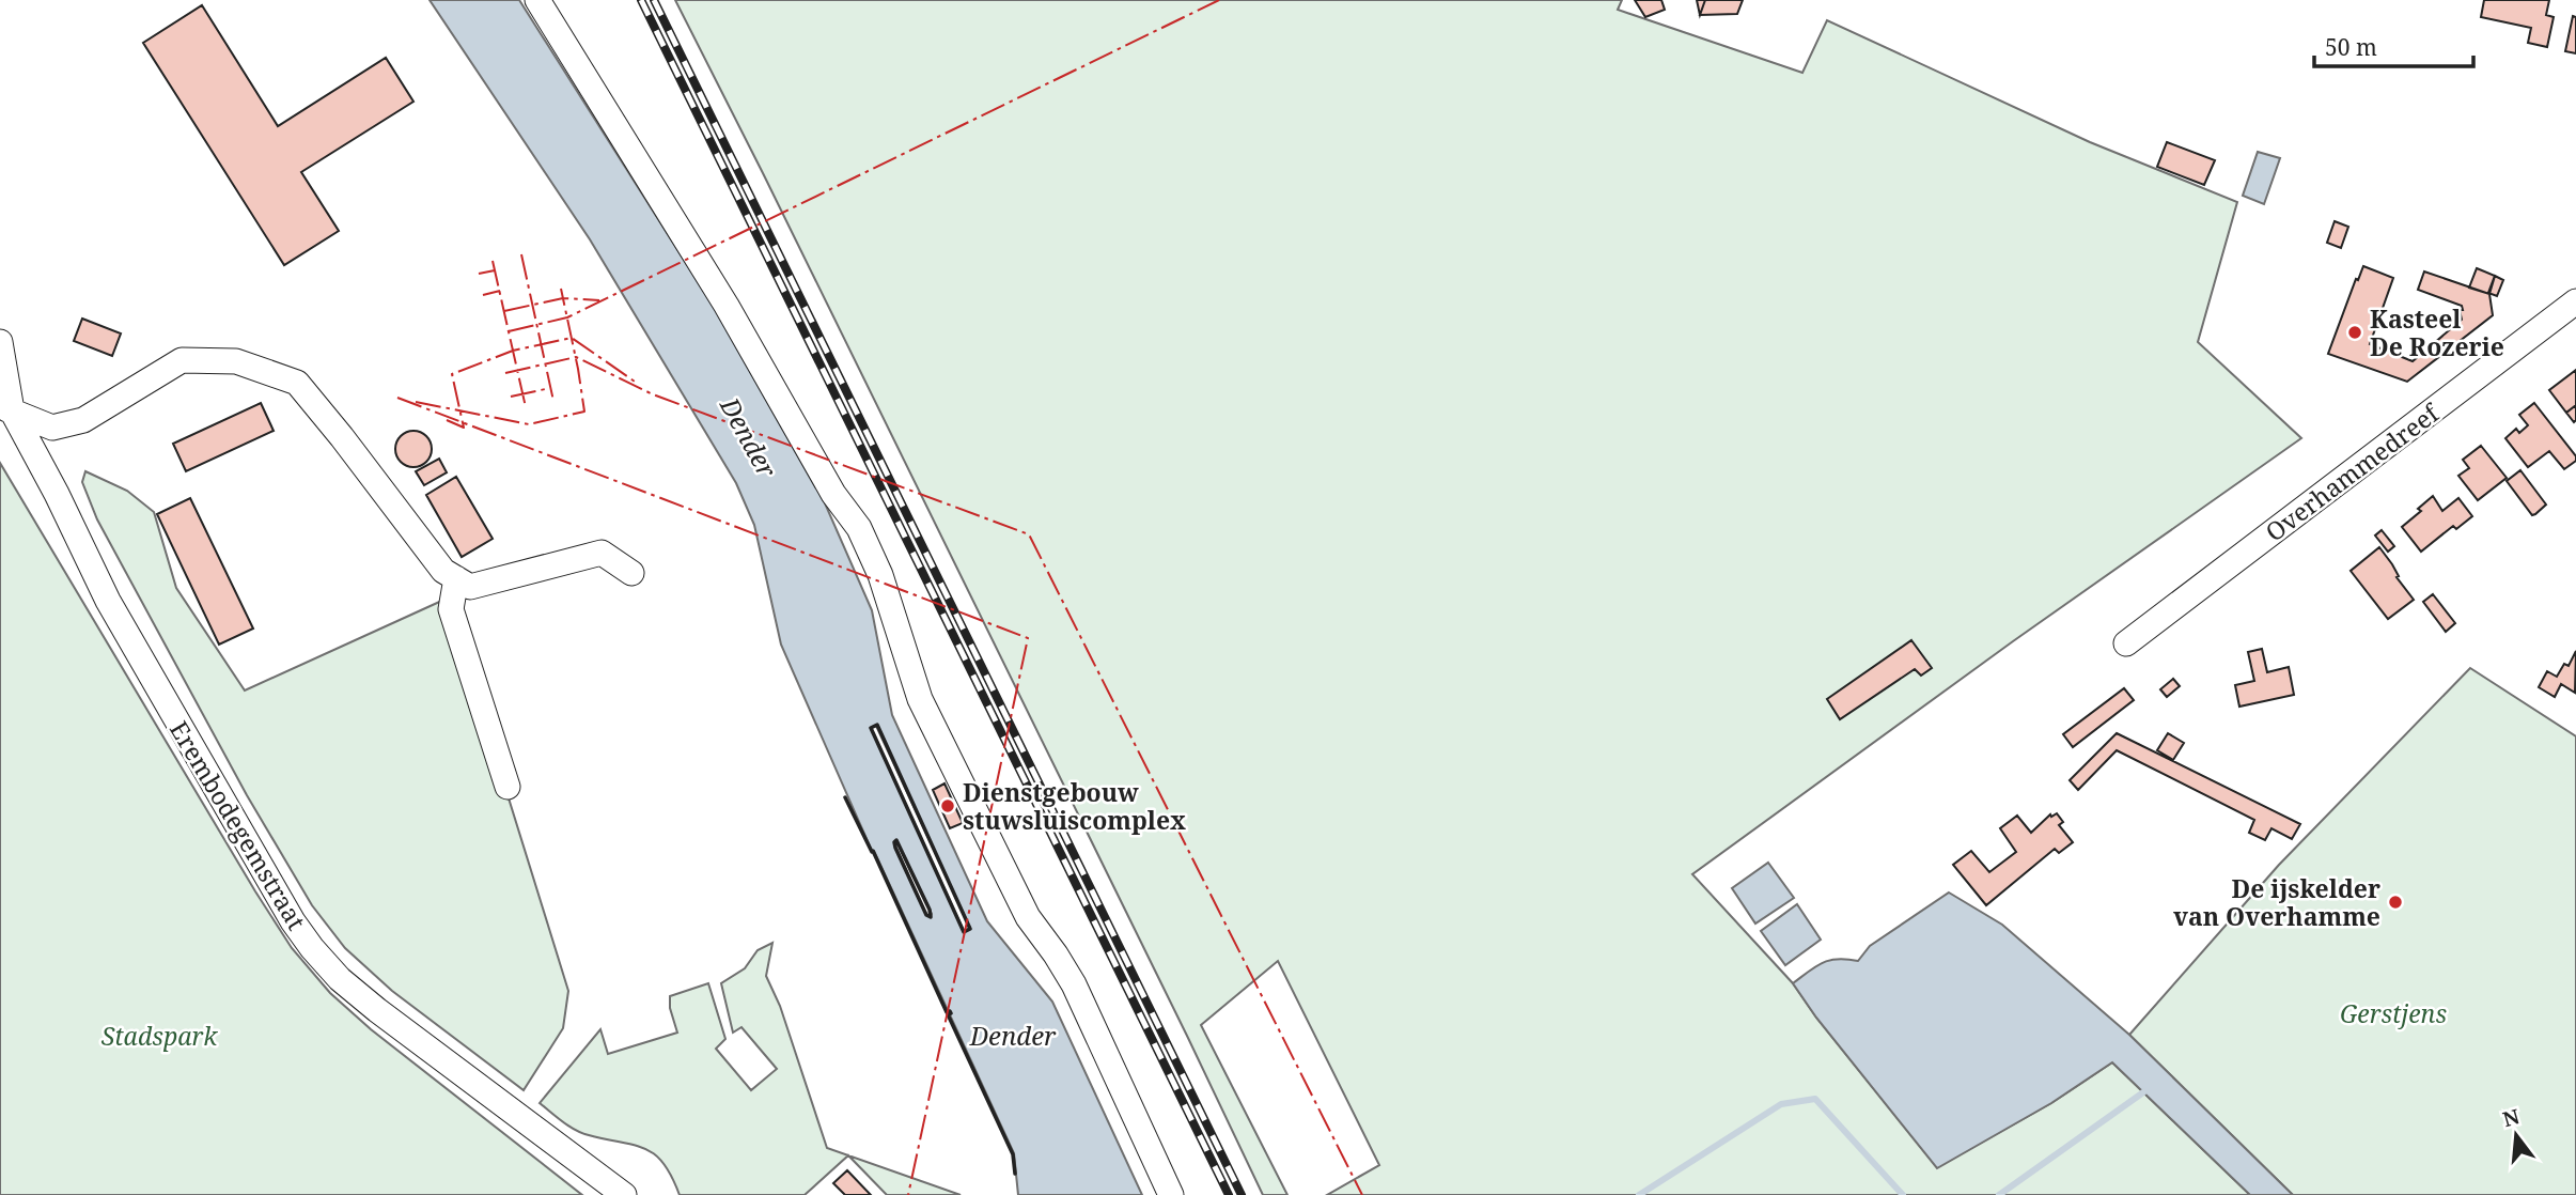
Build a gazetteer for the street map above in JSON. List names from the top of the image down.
{
  "streets": {
    "street": ["Overhammedreef", "Erembodegemstraat"]
  },
  "water": ["Dender"],
  "parks": ["Gerstjens", "Stadspark"],
  "places": ["Kasteel De Rozerie", "Dienstgebouw stuwsluiscomplex", "De ijskelder van Overhamme"],
  "scale_bar": "50 m",
  "north": "top"
}
